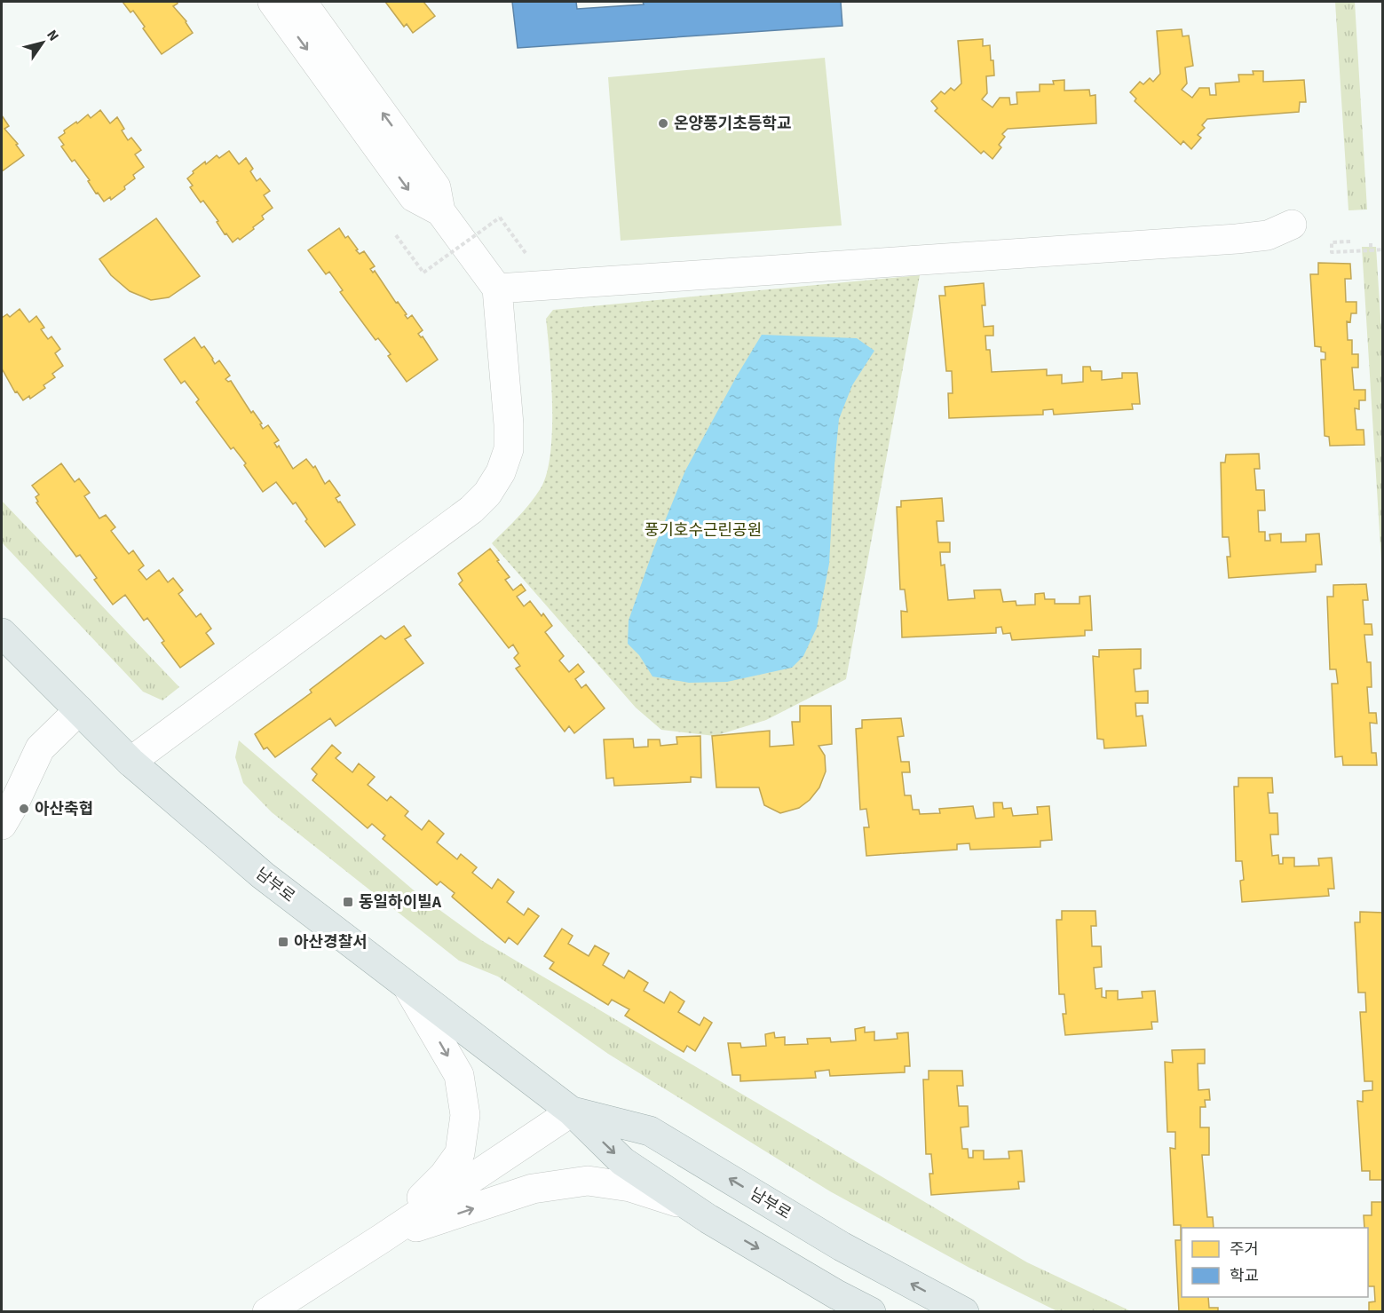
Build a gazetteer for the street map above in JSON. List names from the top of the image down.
{
  "streets": {
    "main road": ["남부로"]
  },
  "parks": ["풍기호수근린공원"],
  "places": {
    "other": ["온양풍기초등학교", "아산축협"],
    "transit": ["동일하이빌A", "아산경찰서"]
  },
  "legend": ["주거", "학교"],
  "north": "top right"
}
